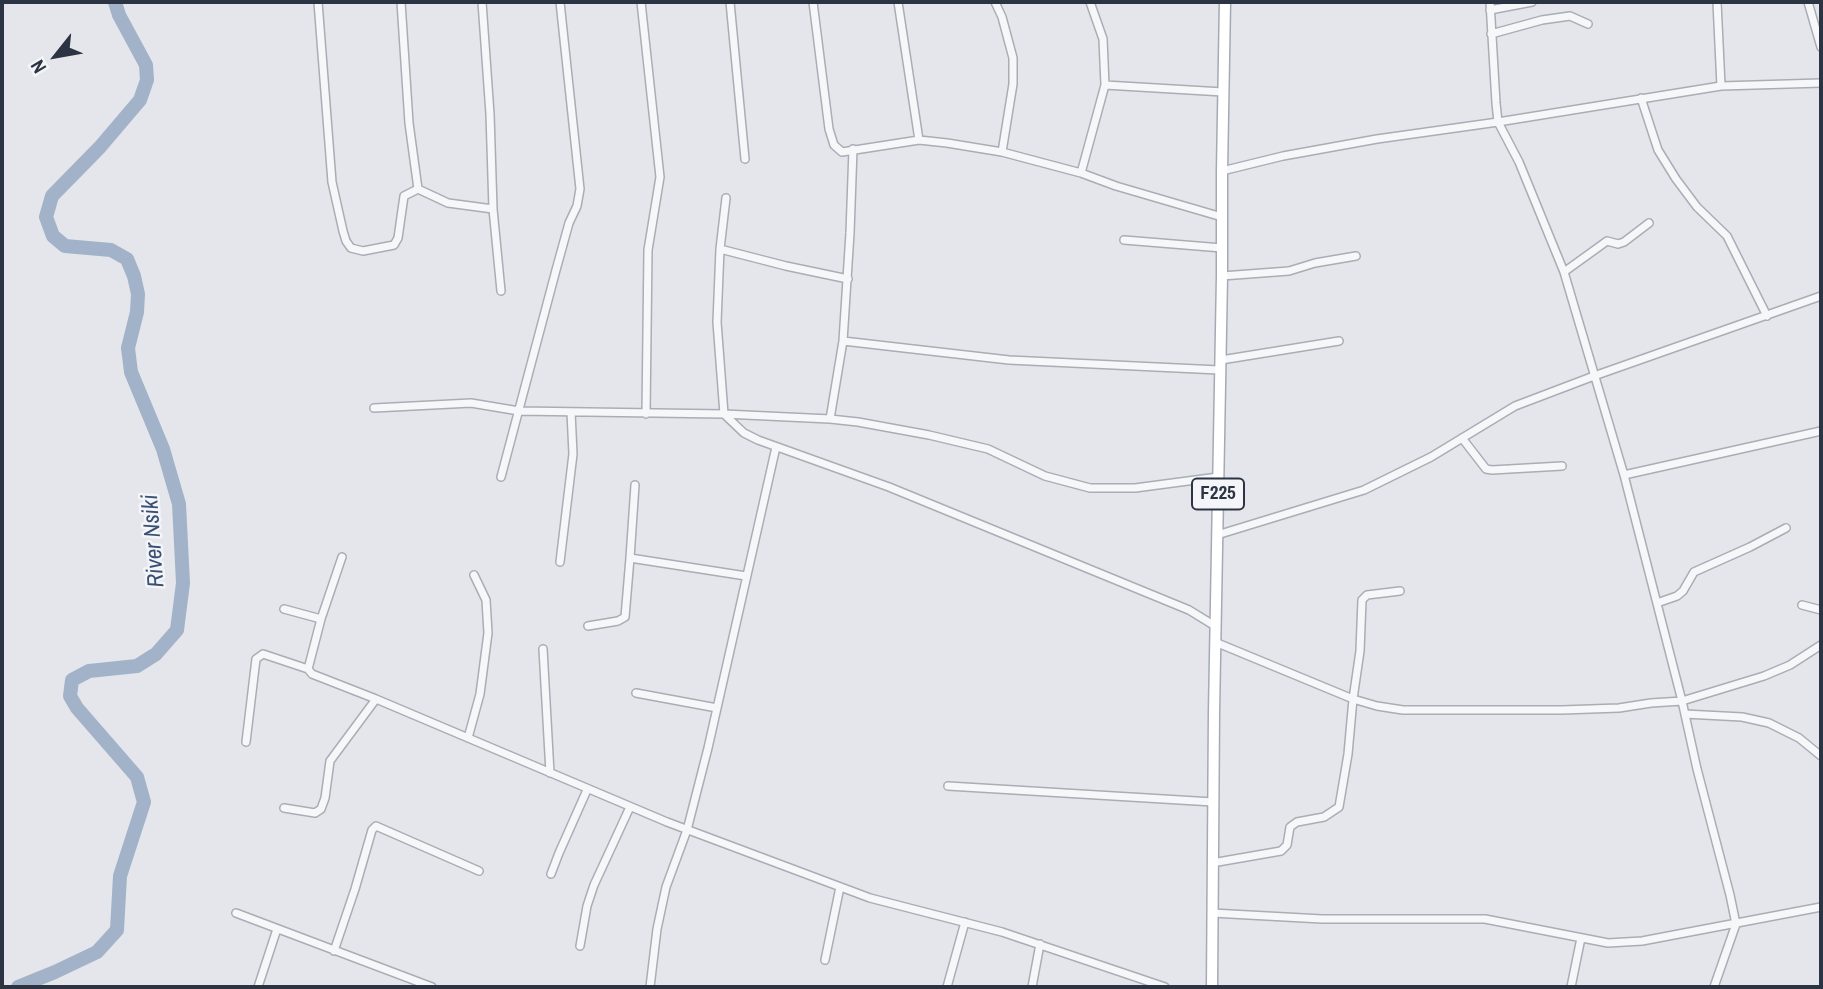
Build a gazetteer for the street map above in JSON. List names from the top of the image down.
{
  "streets": {
    "main road": ["F225"]
  },
  "water": ["River Nsiki"],
  "north": "bottom left"
}
